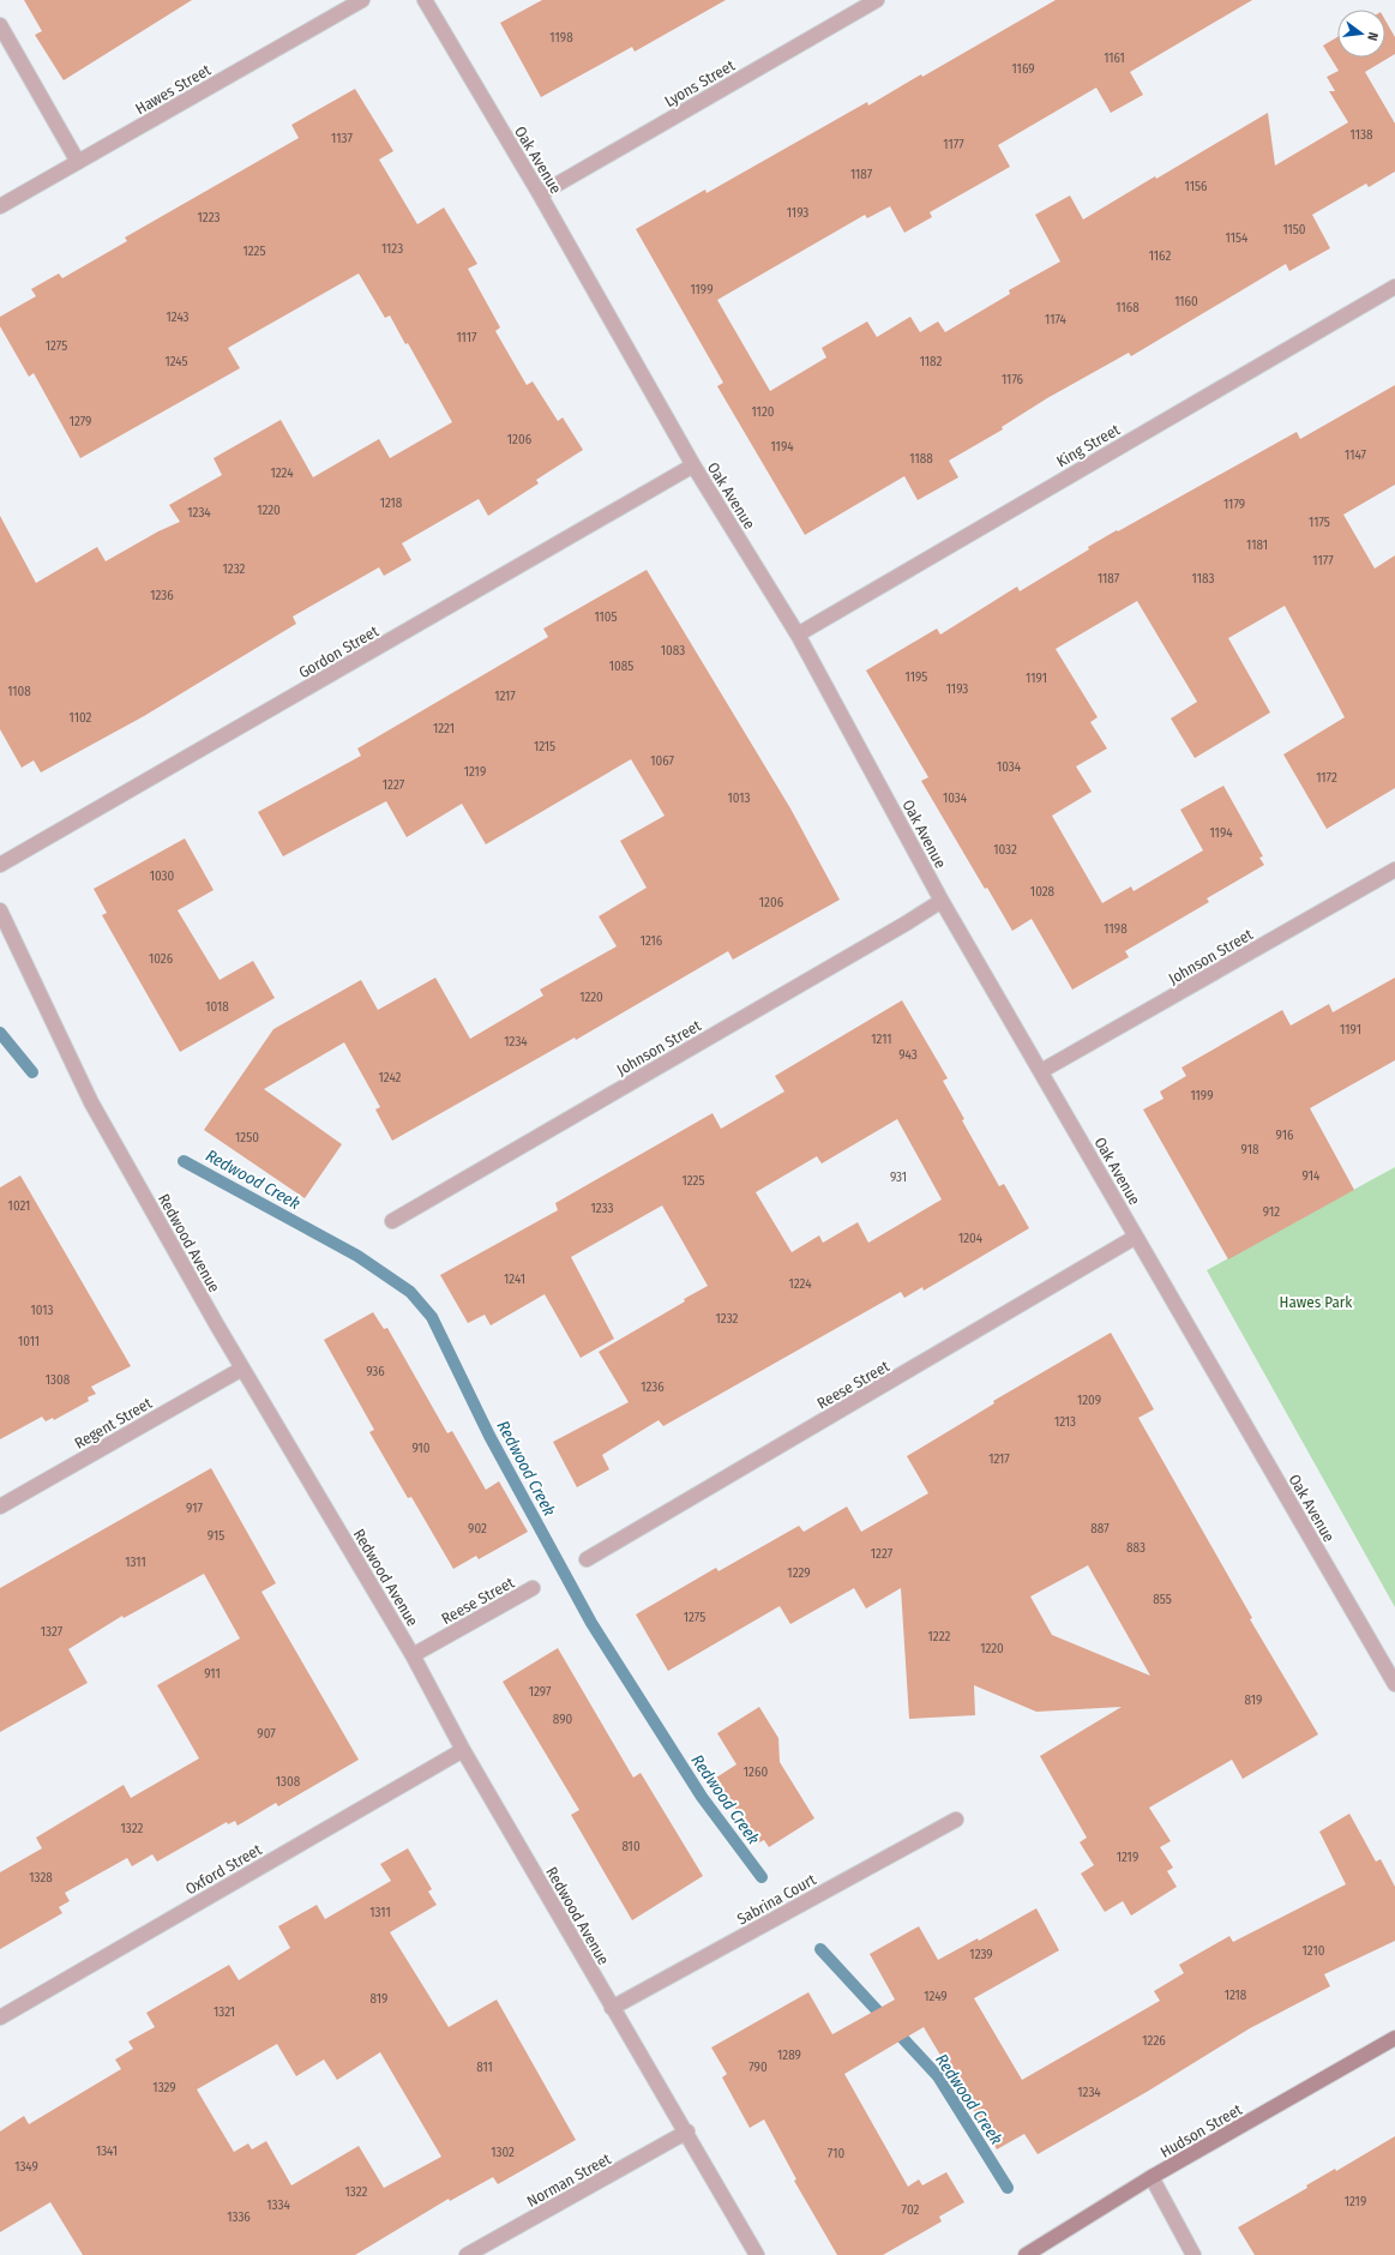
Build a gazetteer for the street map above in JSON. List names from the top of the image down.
{
  "streets": {
    "street": [
      "Lyons Street",
      "Hawes Street",
      "Oak Avenue",
      "King Street",
      "Gordon Street",
      "Johnson Street",
      "Redwood Avenue",
      "Reese Street",
      "Regent Street",
      "Oxford Street",
      "Sabrina Court",
      "Hudson Street",
      "Norman Street"
    ]
  },
  "crossings": [
    ["Lyons Street", "Oak Avenue"],
    ["Oak Avenue", "King Street"],
    ["Oak Avenue", "Gordon Street"],
    ["Oak Avenue", "Johnson Street"],
    ["Oak Avenue", "Reese Street"],
    ["Redwood Avenue", "Reese Street"],
    ["Redwood Avenue", "Regent Street"],
    ["Redwood Avenue", "Oxford Street"],
    ["Redwood Avenue", "Sabrina Court"],
    ["Redwood Avenue", "Norman Street"]
  ],
  "water": ["Redwood Creek"],
  "parks": ["Hawes Park"],
  "house_numbers": [
    "1198",
    "1161",
    "1169",
    "1138",
    "1137",
    "1177",
    "1187",
    "1156",
    "1193",
    "1223",
    "1150",
    "1154",
    "1123",
    "1225",
    "1162",
    "1199",
    "1160",
    "1168",
    "1243",
    "1174",
    "1117",
    "1275",
    "1245",
    "1182",
    "1176",
    "1120",
    "1279",
    "1206",
    "1194",
    "1147",
    "1188",
    "1224",
    "1218",
    "1179",
    "1220",
    "1234",
    "1175",
    "1181",
    "1177",
    "1232",
    "1187",
    "1183",
    "1236",
    "1105",
    "1083",
    "1085",
    "1195",
    "1191",
    "1193",
    "1108",
    "1217",
    "1102",
    "1221",
    "1215",
    "1067",
    "1034",
    "1219",
    "1172",
    "1227",
    "1013",
    "1034",
    "1194",
    "1032",
    "1030",
    "1028",
    "1206",
    "1198",
    "1216",
    "1026",
    "1220",
    "1018",
    "1191",
    "1211",
    "1234",
    "943",
    "1242",
    "1199",
    "916",
    "1250",
    "918",
    "914",
    "931",
    "1225",
    "1021",
    "1233",
    "912",
    "1204",
    "1241",
    "1224",
    "1013",
    "1232",
    "1011",
    "936",
    "1308",
    "1236",
    "1209",
    "1213",
    "910",
    "1217",
    "917",
    "902",
    "887",
    "915",
    "883",
    "1227",
    "1311",
    "1229",
    "855",
    "1275",
    "1327",
    "1222",
    "1220",
    "911",
    "1297",
    "819",
    "890",
    "907",
    "1260",
    "1308",
    "1322",
    "810",
    "1219",
    "1328",
    "1311",
    "1210",
    "1239",
    "1218",
    "1249",
    "819",
    "1321",
    "1226",
    "1289",
    "811",
    "790",
    "1329",
    "1234",
    "1341",
    "1302",
    "710",
    "1349",
    "1322",
    "1219",
    "1334",
    "702",
    "1336"
  ],
  "north": "right"
}
